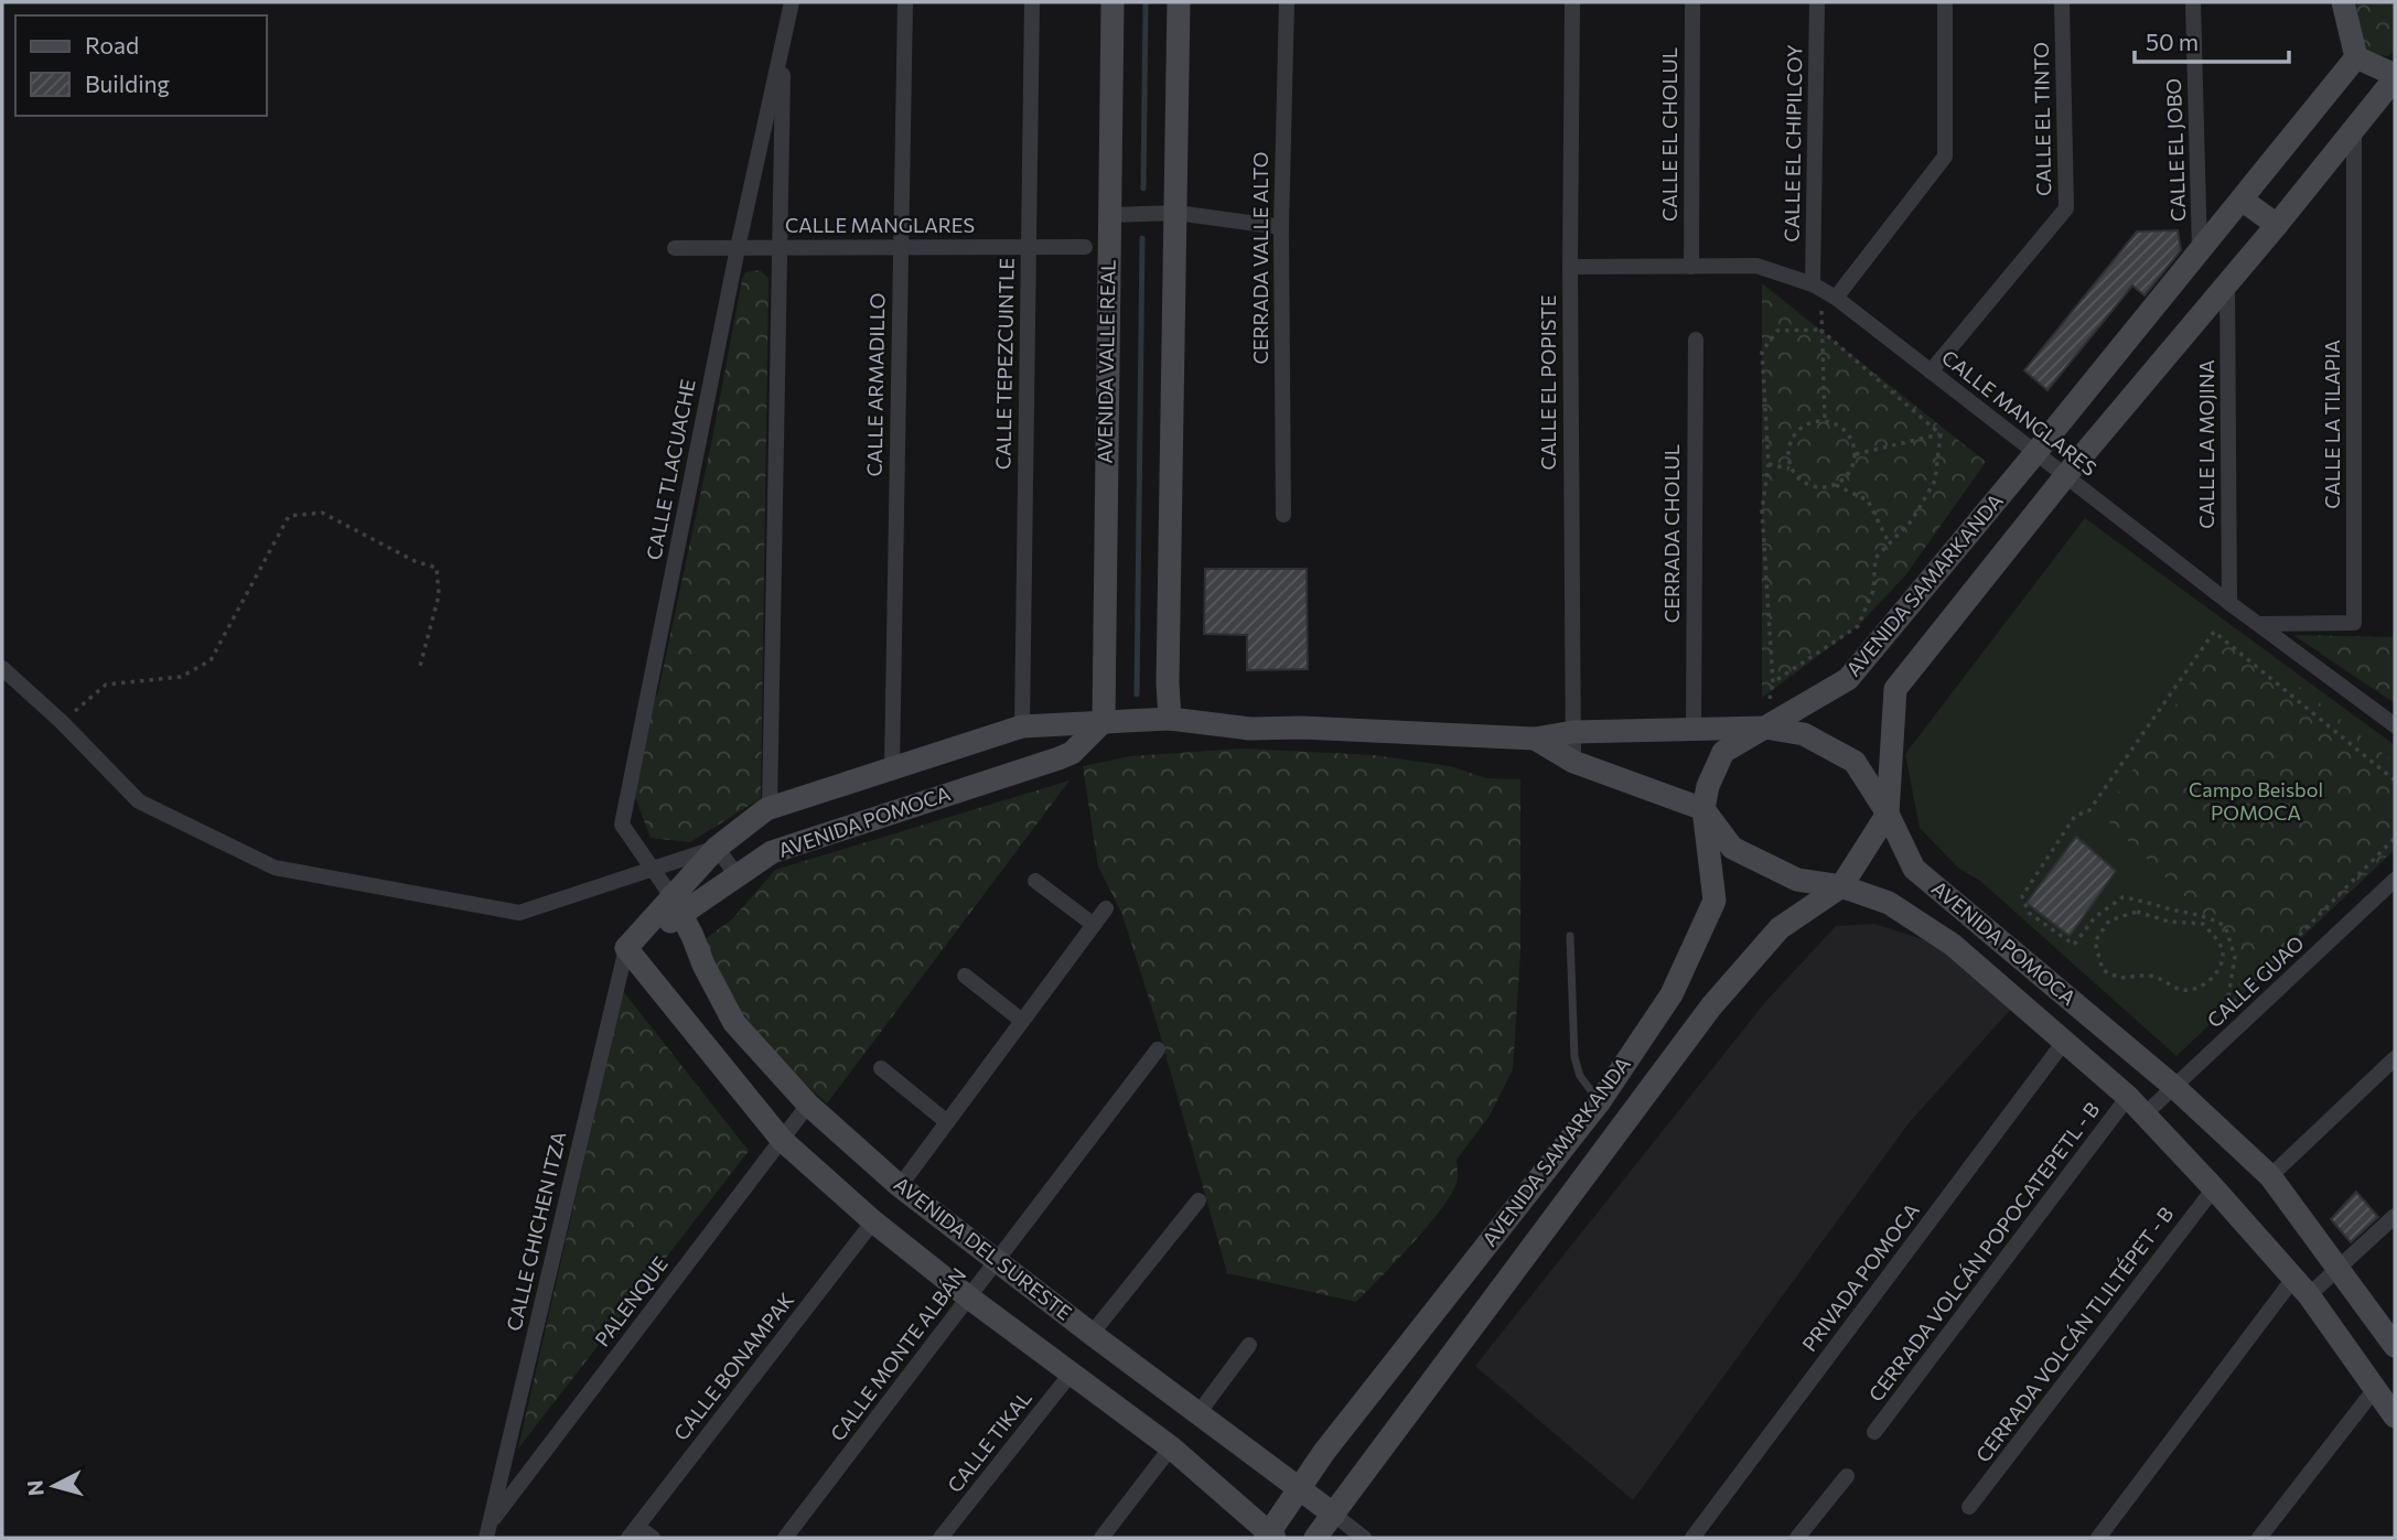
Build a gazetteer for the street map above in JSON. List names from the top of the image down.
{
  "streets": {
    "street": [
      "CALLE EL TINTO",
      "CALLE EL CHOLUL",
      "CALLE EL CHIPILCOY",
      "CALLE EL JOBO",
      "CALLE MANGLARES",
      "CERRADA VALLE ALTO",
      "AVENIDA VALLE REAL",
      "CALLE TEPEZCUINTLE",
      "CALLE EL POPISTE",
      "CALLE ARMADILLO",
      "CALLE LA TILAPIA",
      "CALLE LA MOJINA",
      "CALLE TLACUACHE",
      "CERRADA CHOLUL",
      "AVENIDA SAMARKANDA",
      "AVENIDA POMOCA",
      "CALLE GUAO",
      "CALLE CHICHEN ITZA",
      "AVENIDA DEL SURESTE",
      "CERRADA VOLCÁN POPOCATEPETL - B",
      "PRIVADA POMOCA",
      "PALENQUE",
      "CERRADA VOLCÁN TLILTÉPET - B",
      "CALLE MONTE ALBÁN",
      "CALLE BONAMPAK",
      "CALLE TIKAL"
    ]
  },
  "crossings": [
    ["CALLE EL TINTO", "CALLE MANGLARES"],
    ["CALLE EL CHOLUL", "CALLE MANGLARES"],
    ["CALLE EL CHIPILCOY", "CALLE MANGLARES"],
    ["CALLE EL JOBO", "AVENIDA SAMARKANDA"],
    ["CALLE MANGLARES", "CALLE TEPEZCUINTLE"],
    ["CALLE MANGLARES", "CALLE EL POPISTE"],
    ["CALLE MANGLARES", "CALLE ARMADILLO"],
    ["CALLE MANGLARES", "CALLE LA TILAPIA"],
    ["CALLE MANGLARES", "CALLE LA MOJINA"],
    ["CALLE MANGLARES", "CALLE TLACUACHE"],
    ["CALLE MANGLARES", "AVENIDA SAMARKANDA"],
    ["AVENIDA VALLE REAL", "AVENIDA POMOCA"],
    ["CALLE TEPEZCUINTLE", "AVENIDA POMOCA"],
    ["CALLE EL POPISTE", "AVENIDA POMOCA"],
    ["CALLE ARMADILLO", "AVENIDA POMOCA"],
    ["CALLE LA TILAPIA", "AVENIDA SAMARKANDA"],
    ["CALLE LA MOJINA", "AVENIDA SAMARKANDA"],
    ["CALLE TLACUACHE", "AVENIDA POMOCA"],
    ["CALLE TLACUACHE", "AVENIDA DEL SURESTE"],
    ["CERRADA CHOLUL", "AVENIDA POMOCA"],
    ["AVENIDA SAMARKANDA", "AVENIDA POMOCA"],
    ["AVENIDA SAMARKANDA", "AVENIDA DEL SURESTE"],
    ["AVENIDA POMOCA", "CALLE GUAO"],
    ["AVENIDA POMOCA", "CALLE CHICHEN ITZA"],
    ["AVENIDA POMOCA", "AVENIDA DEL SURESTE"],
    ["AVENIDA POMOCA", "CERRADA VOLCÁN POPOCATEPETL - B"],
    ["AVENIDA POMOCA", "PRIVADA POMOCA"],
    ["AVENIDA POMOCA", "CERRADA VOLCÁN TLILTÉPET - B"],
    ["CALLE CHICHEN ITZA", "PALENQUE"],
    ["AVENIDA DEL SURESTE", "PALENQUE"],
    ["AVENIDA DEL SURESTE", "CALLE MONTE ALBÁN"]
  ],
  "parks": ["Campo Beisbol POMOCA"],
  "legend": ["Road", "Building"],
  "scale_bar": "50 m",
  "north": "left"
}
